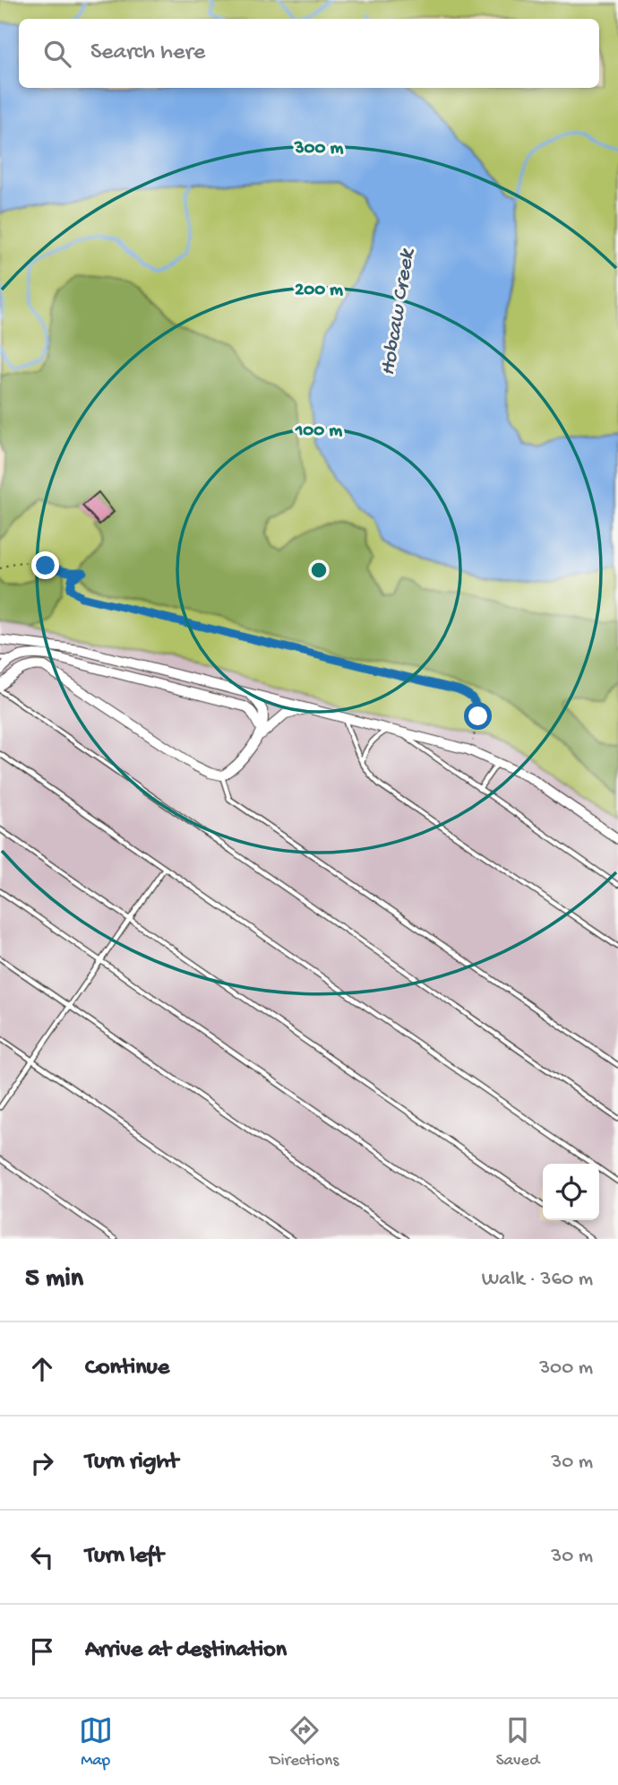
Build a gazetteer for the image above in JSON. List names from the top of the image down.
{
  "water": ["Hobcaw Creek"],
  "page": {
    "search": "Search here",
    "heading": ["5 min", "Walk · 360 m"],
    "list": [
      ["Continue", "300 m"],
      ["Turn right", "30 m"],
      ["Turn left", "30 m"],
      "Arrive at destination"
    ],
    "nav": ["Map", "Directions", "Saved"]
  },
  "rings": ["300 m", "200 m", "100 m"]
}
